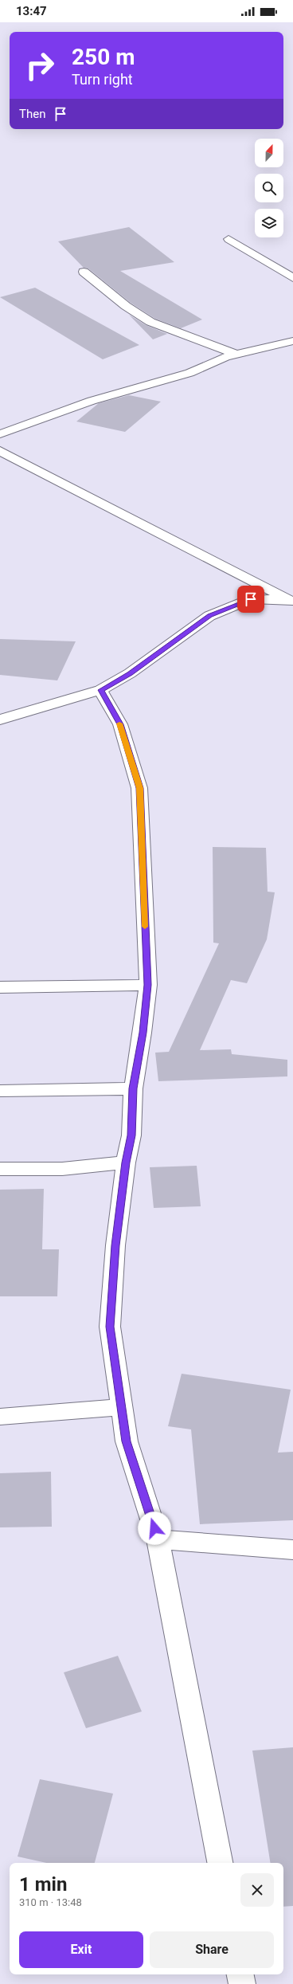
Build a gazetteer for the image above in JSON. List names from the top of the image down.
{
  "north": "top",
  "page": {
    "status": "13:47",
    "turn": ["250 m", "Turn right"],
    "then": "Then",
    "heading": ["1 min", "310 m · 13:48"],
    "buttons": ["Exit", "Share"]
  }
}
